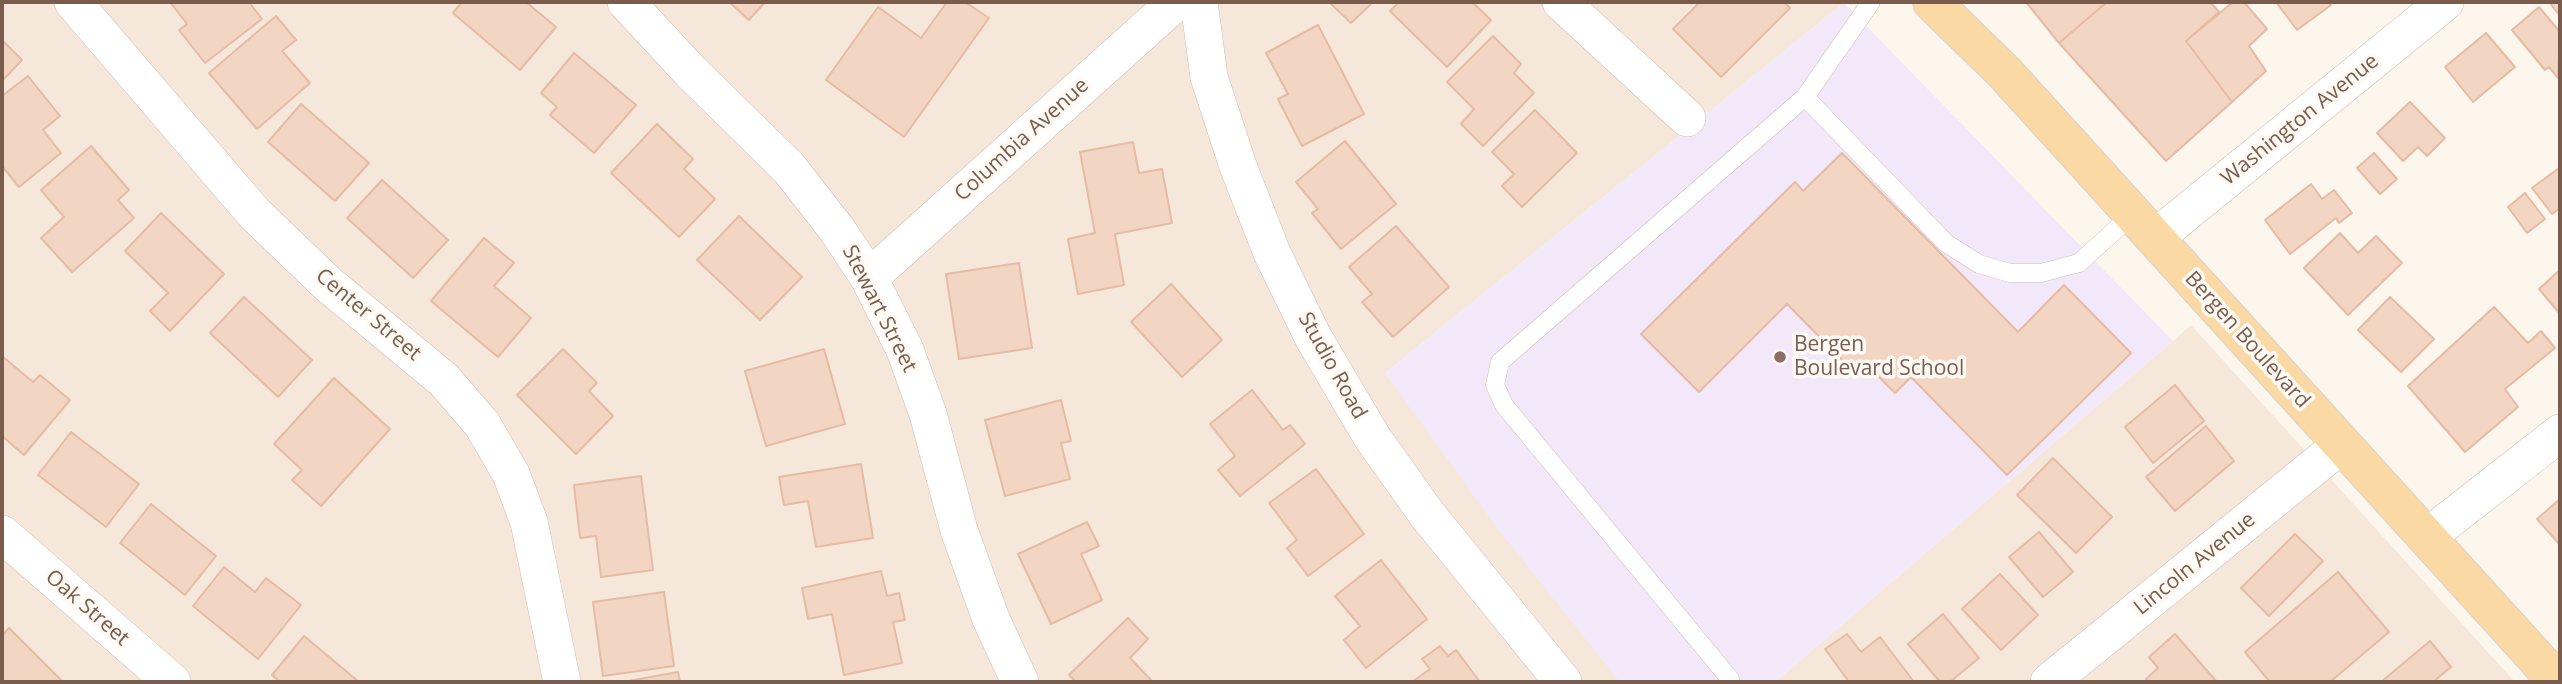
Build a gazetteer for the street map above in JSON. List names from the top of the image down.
{
  "streets": {
    "main road": ["Bergen Boulevard"],
    "street": [
      "Washington Avenue",
      "Columbia Avenue",
      "Stewart Street",
      "Center Street",
      "Studio Road",
      "Lincoln Avenue",
      "Oak Street"
    ]
  },
  "crossings": [
    ["Washington Avenue", "Bergen Boulevard"],
    ["Columbia Avenue", "Stewart Street"],
    ["Bergen Boulevard", "Lincoln Avenue"]
  ],
  "places": ["Bergen Boulevard School"]
}
